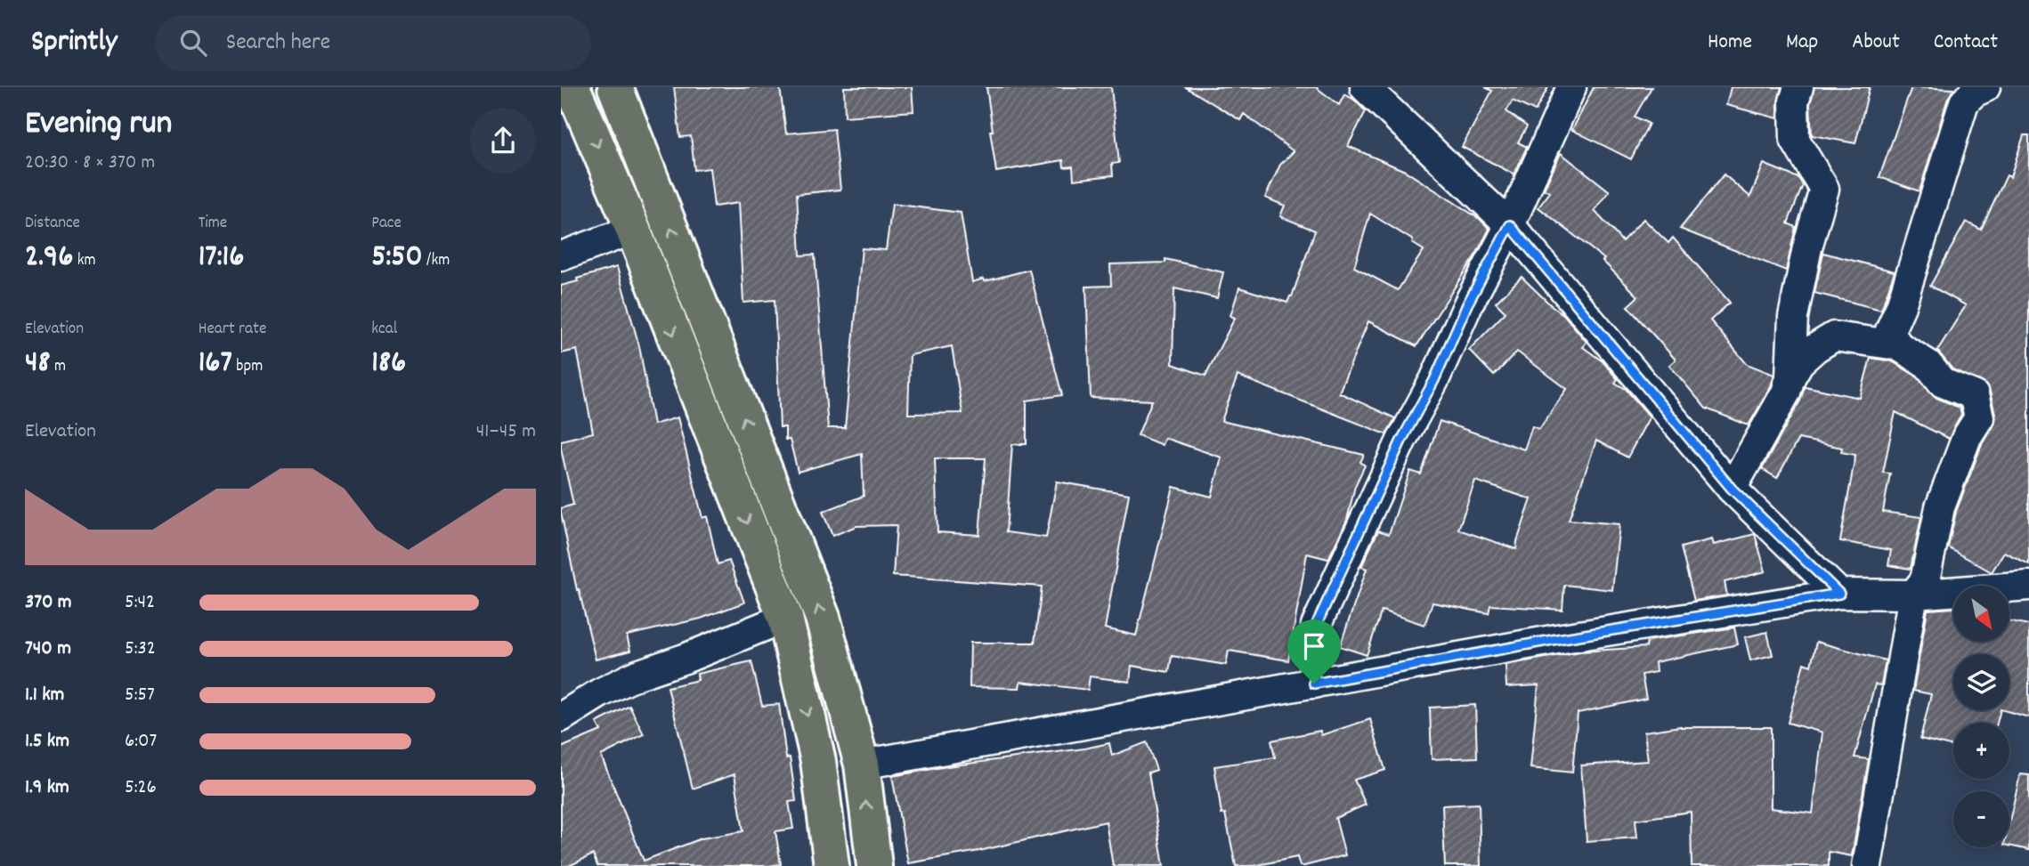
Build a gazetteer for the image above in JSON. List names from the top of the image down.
{
  "north": "bottom right",
  "page": {
    "header": "Sprintly",
    "search": "Search here",
    "nav": [
      "Home",
      "Map",
      "About",
      "Contact"
    ],
    "heading": ["Evening run", "20:30 · 8 × 370 m"],
    "stats": [
      ["Distance", "2.96 km"],
      ["Time", "17:16"],
      ["Pace", "5:50 /km"],
      ["Elevation", "48 m"],
      ["Heart rate", "167 bpm"],
      ["kcal", "186"]
    ],
    "chart": ["Elevation", "41–45 m"],
    "list": [
      {
        "name": "370 m",
        "note": "5:42"
      },
      {
        "name": "740 m",
        "note": "5:32"
      },
      {
        "name": "1.1 km",
        "note": "5:57"
      },
      {
        "name": "1.5 km",
        "note": "6:07"
      },
      {
        "name": "1.9 km",
        "note": "5:26"
      }
    ],
    "map_buttons": ["+", "−"]
  }
}
